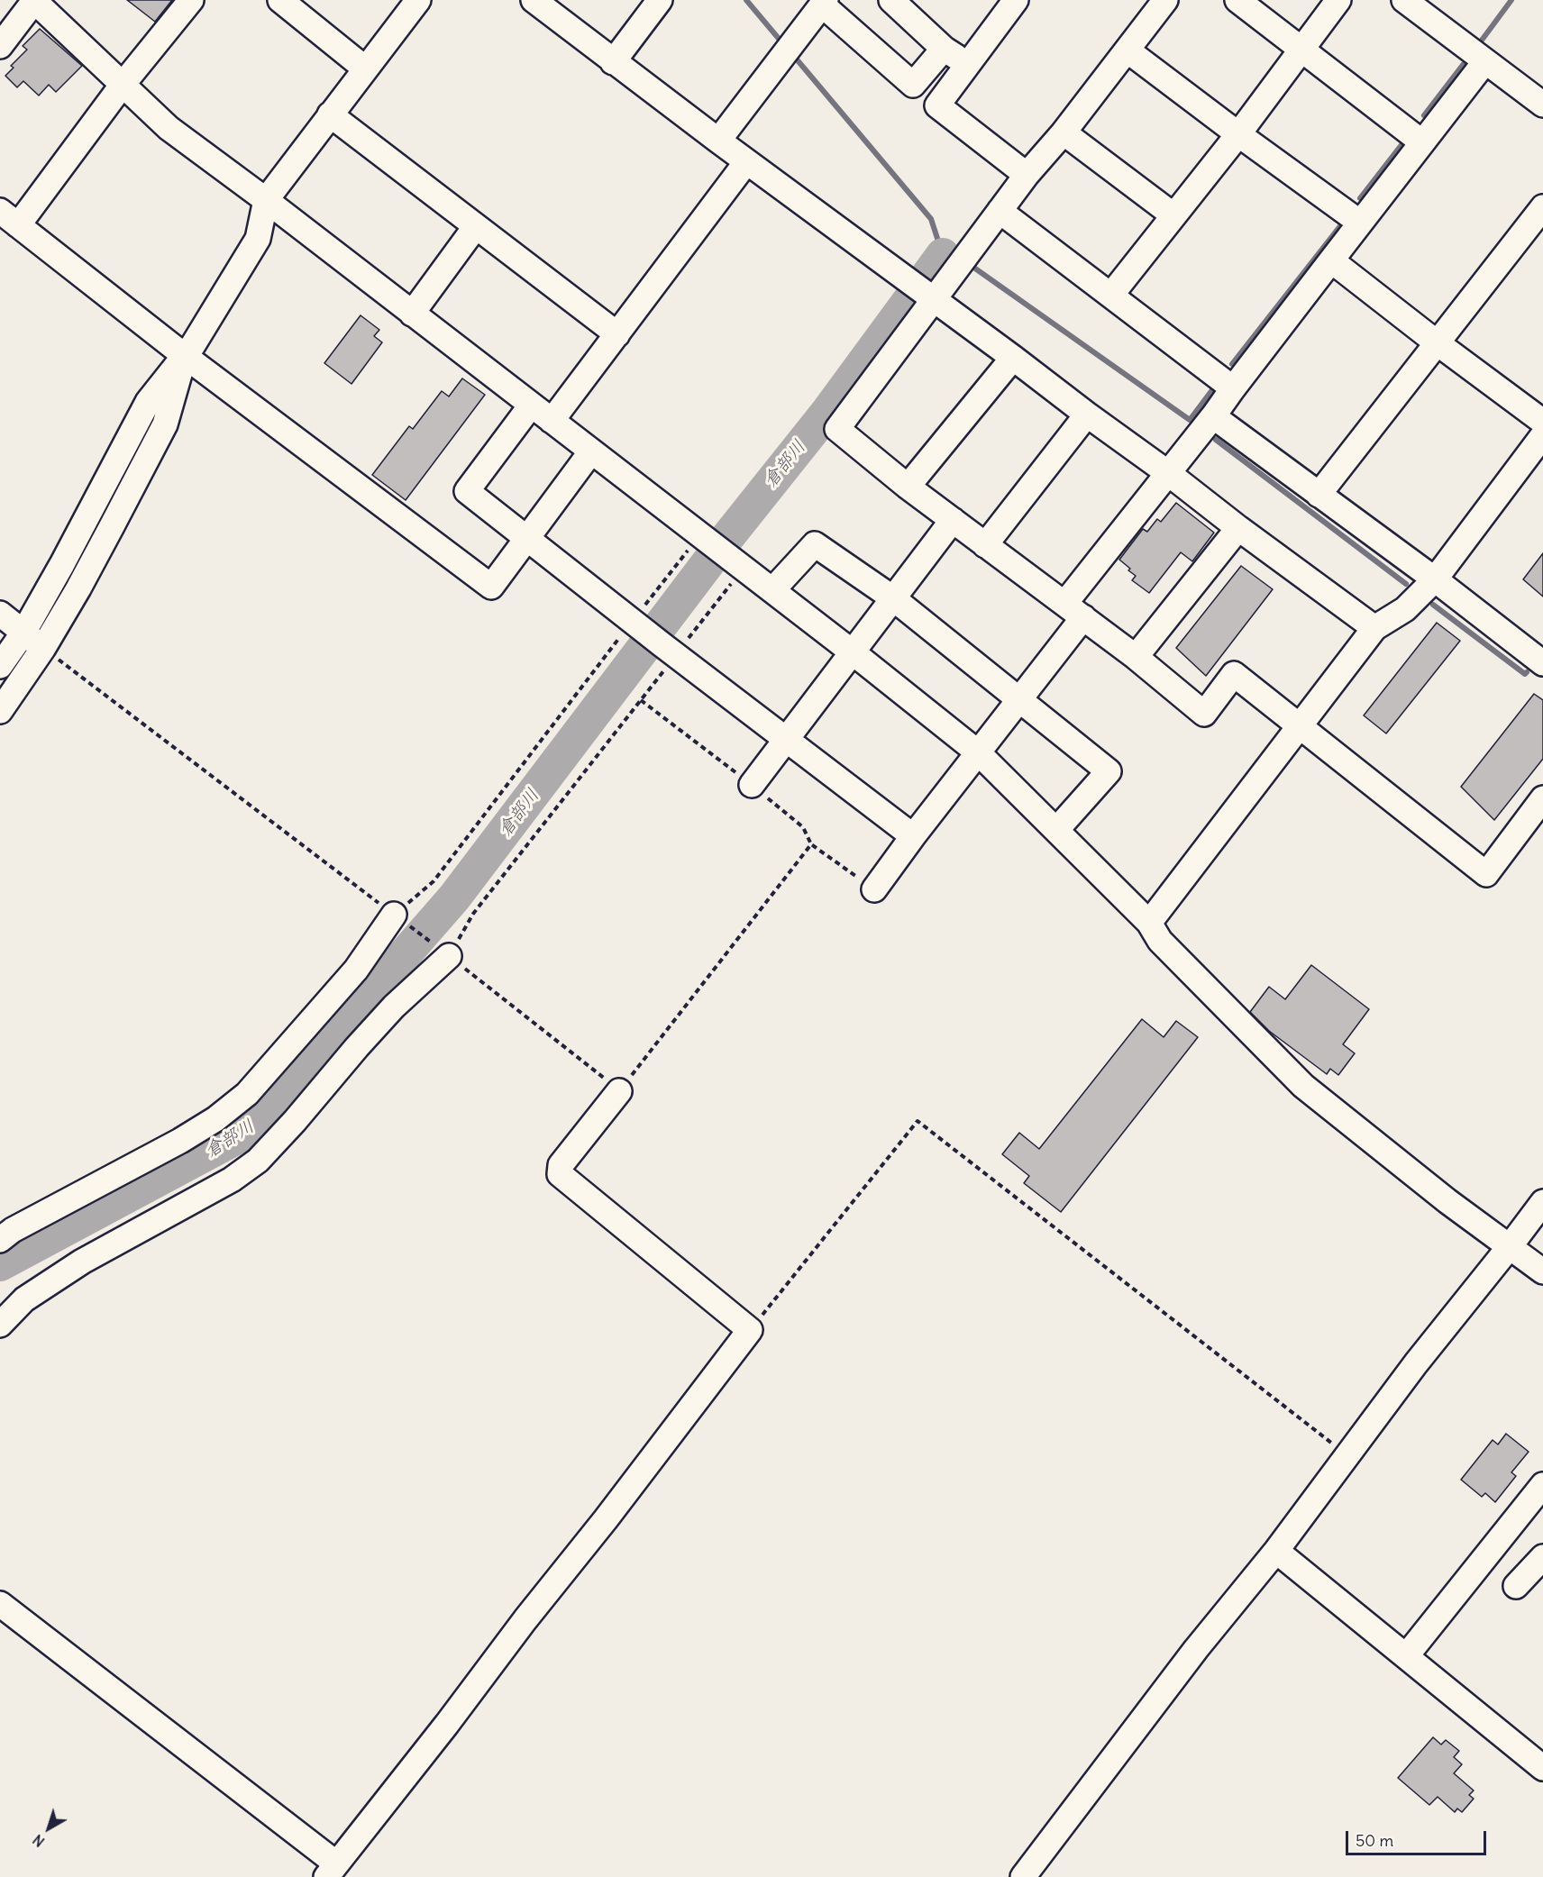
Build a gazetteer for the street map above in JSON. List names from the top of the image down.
{
  "water": ["倉部川"],
  "scale_bar": "50 m",
  "north": "bottom left"
}
